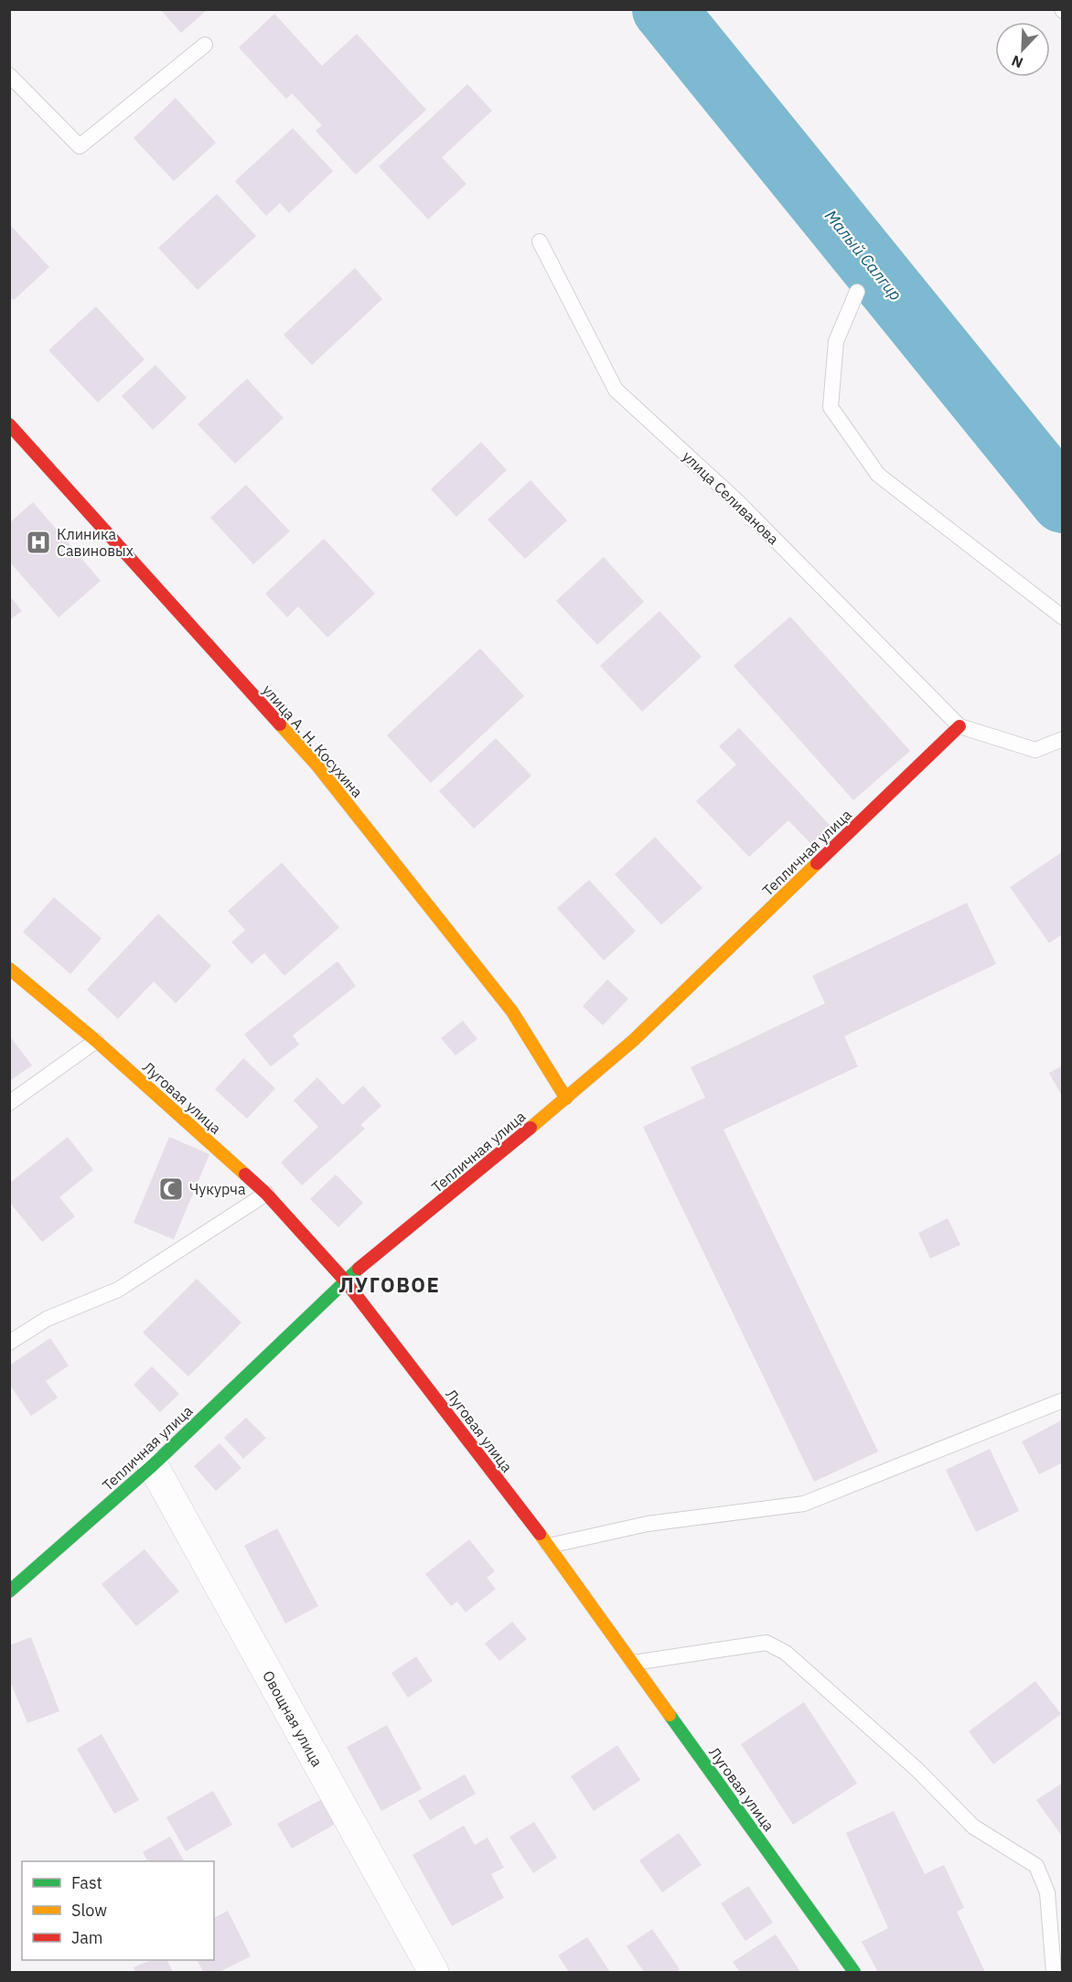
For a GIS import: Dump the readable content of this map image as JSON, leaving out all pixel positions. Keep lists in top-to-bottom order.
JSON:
{
  "streets": {
    "street": [
      "улица А. Н. Косухина",
      "Тепличная улица",
      "Луговая улица",
      "Овощная улица"
    ],
    "lane": ["улица Селиванова"]
  },
  "crossings": [
    ["улица Селиванова", "Тепличная улица"],
    ["улица А. Н. Косухина", "Тепличная улица"],
    ["Тепличная улица", "Луговая улица"],
    ["Тепличная улица", "Овощная улица"]
  ],
  "districts": ["ЛУГОВОЕ"],
  "water": ["Малый Салгир"],
  "places": {
    "hospital": ["Клиника Савиновых"],
    "mosque": ["Чукурча"]
  },
  "legend": ["Fast", "Slow", "Jam"],
  "north": "bottom left"
}
